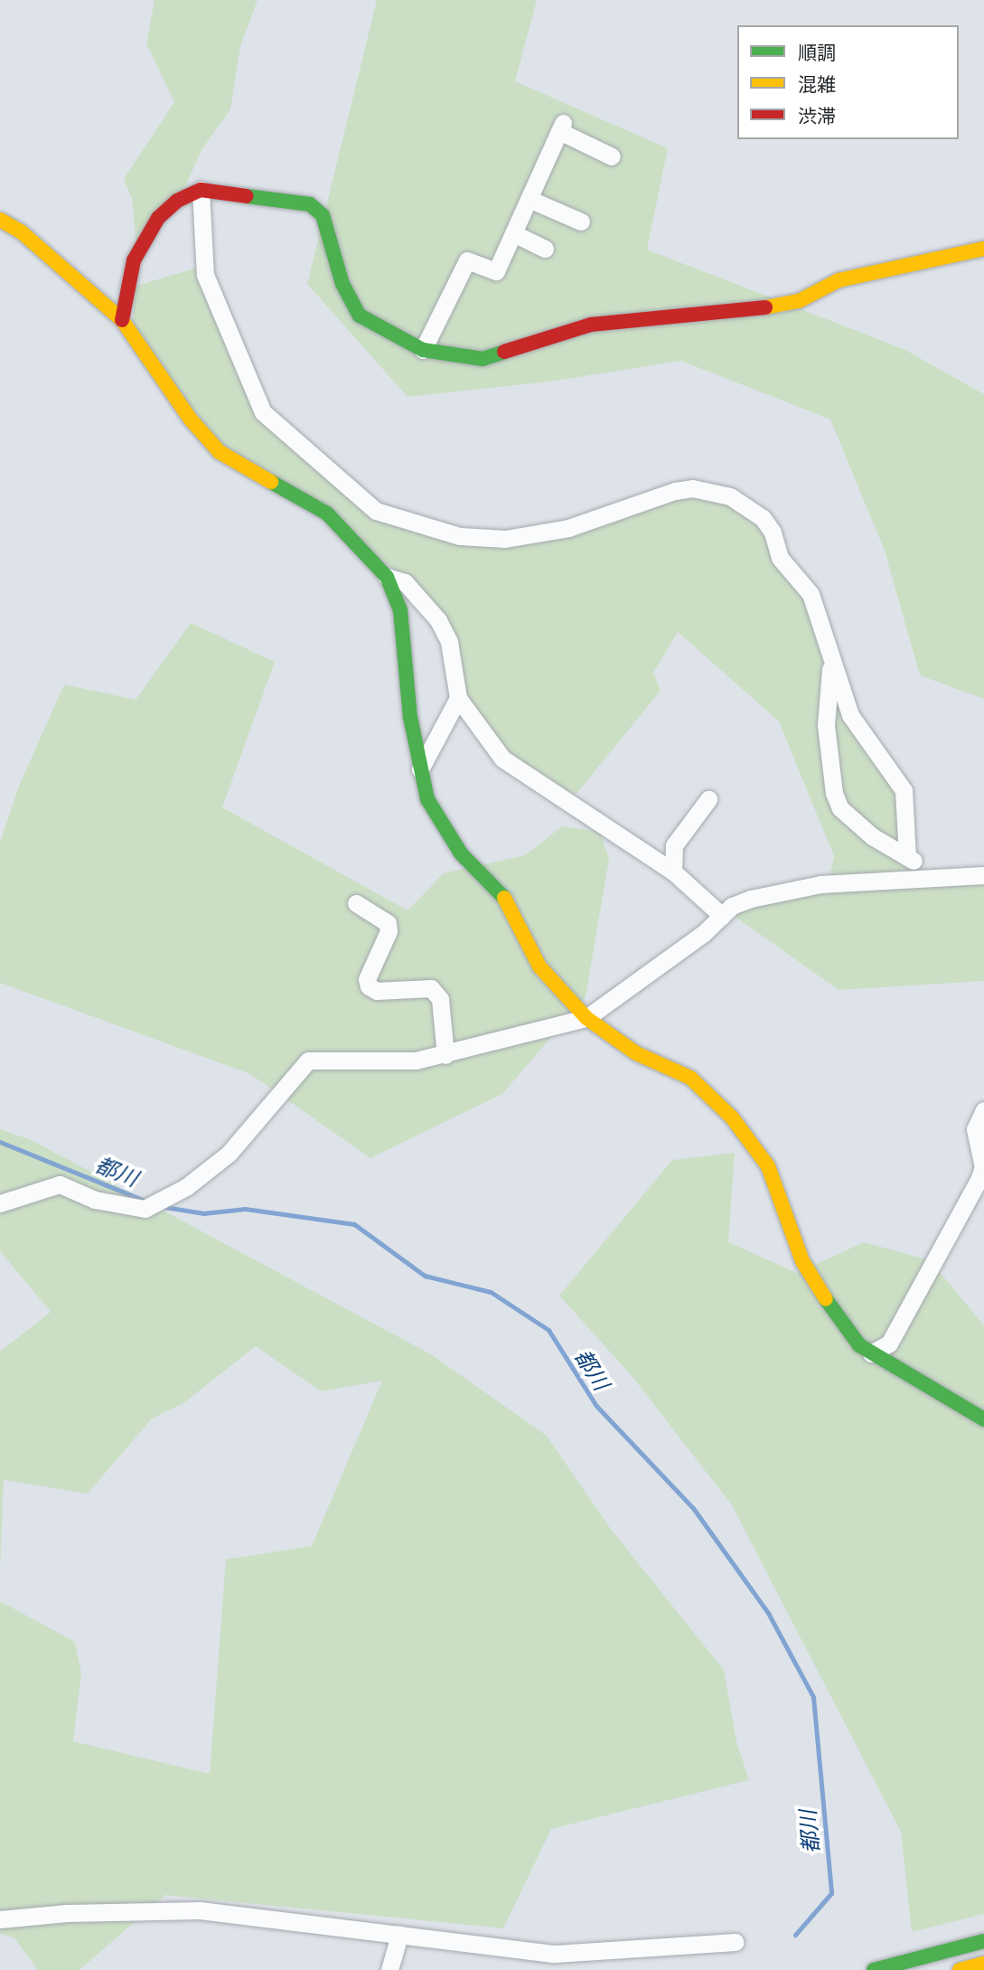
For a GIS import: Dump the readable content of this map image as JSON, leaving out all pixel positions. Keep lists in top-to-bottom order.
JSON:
{
  "water": ["都川"],
  "legend": ["順調", "混雑", "渋滞"]
}
